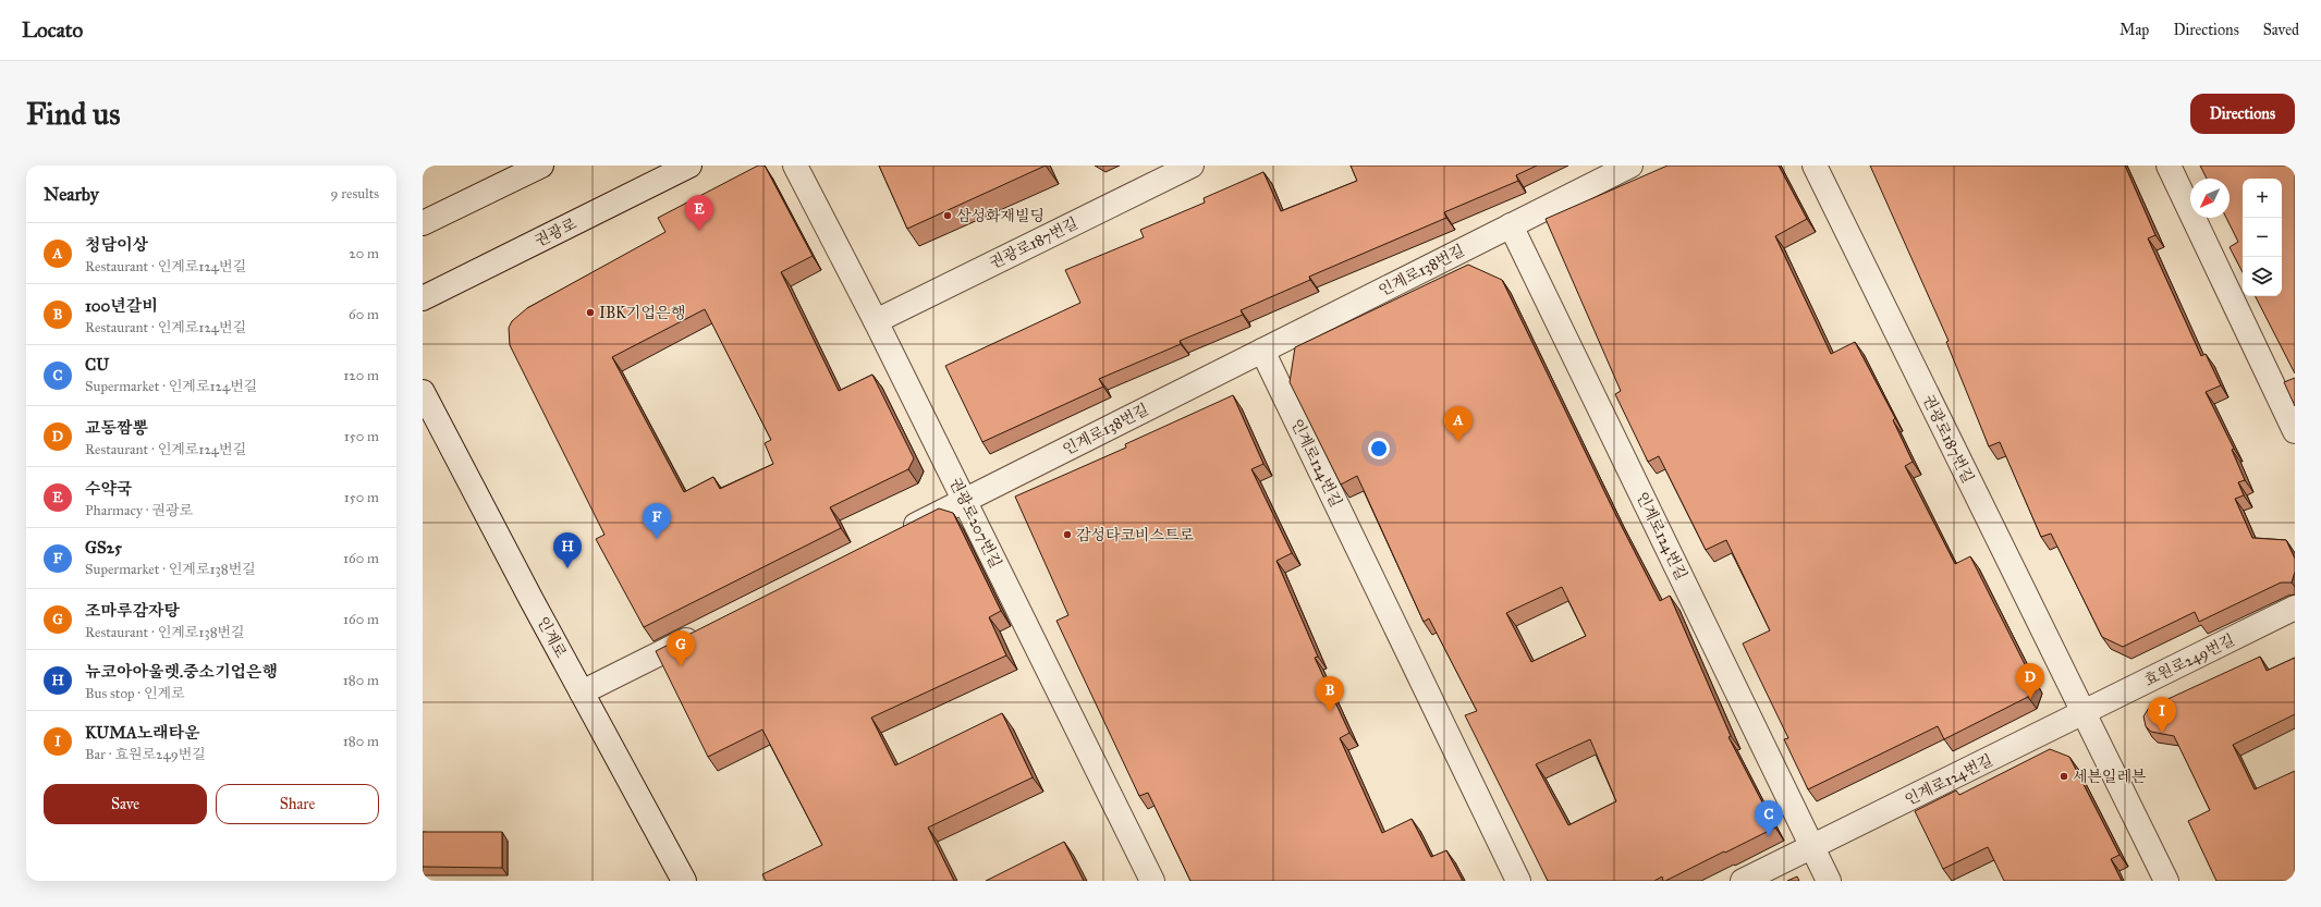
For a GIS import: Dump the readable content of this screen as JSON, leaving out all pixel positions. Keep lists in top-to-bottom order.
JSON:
{
  "streets": {
    "street": [
      "권광로",
      "권광로187번길",
      "인계로138번길",
      "인계로124번길",
      "권광로207번길",
      "인계로",
      "효원로249번길"
    ]
  },
  "crossings": [
    ["권광로187번길", "인계로124번길"],
    ["권광로187번길", "권광로207번길"],
    ["권광로187번길", "효원로249번길"],
    ["인계로138번길", "인계로124번길"],
    ["인계로138번길", "권광로207번길"],
    ["인계로124번길", "효원로249번길"]
  ],
  "places": [
    "삼성화재빌딩",
    "IBK기업은행",
    "감성타코비스트로",
    "세븐일레븐"
  ],
  "north": "bottom left",
  "page": {
    "header": "Locato",
    "nav": ["Map", "Directions", "Saved"],
    "buttons": [
      "Directions",
      ["Save", "Share"]
    ],
    "title": "Find us",
    "heading": ["Nearby", "9 results"],
    "map_buttons": ["+", "−"],
    "pins": [
      "E",
      "A",
      "F",
      "H",
      "G",
      "D",
      "B",
      "I",
      "C"
    ],
    "list": [
      {
        "mark": "A",
        "name": "청담이상",
        "note": "Restaurant · 인계로124번길",
        "value": "20 m"
      },
      {
        "mark": "B",
        "name": "100년갈비",
        "note": "Restaurant · 인계로124번길",
        "value": "60 m"
      },
      {
        "mark": "C",
        "name": "CU",
        "note": "Supermarket · 인계로124번길",
        "value": "120 m"
      },
      {
        "mark": "D",
        "name": "교동짬뽕",
        "note": "Restaurant · 인계로124번길",
        "value": "150 m"
      },
      {
        "mark": "E",
        "name": "수약국",
        "note": "Pharmacy · 권광로",
        "value": "150 m"
      },
      {
        "mark": "F",
        "name": "GS25",
        "note": "Supermarket · 인계로138번길",
        "value": "160 m"
      },
      {
        "mark": "G",
        "name": "조마루감자탕",
        "note": "Restaurant · 인계로138번길",
        "value": "160 m"
      },
      {
        "mark": "H",
        "name": "뉴코아아울렛.중소기업은행",
        "note": "Bus stop · 인계로",
        "value": "180 m"
      },
      {
        "mark": "I",
        "name": "KUMA노래타운",
        "note": "Bar · 효원로249번길",
        "value": "180 m"
      }
    ]
  }
}
